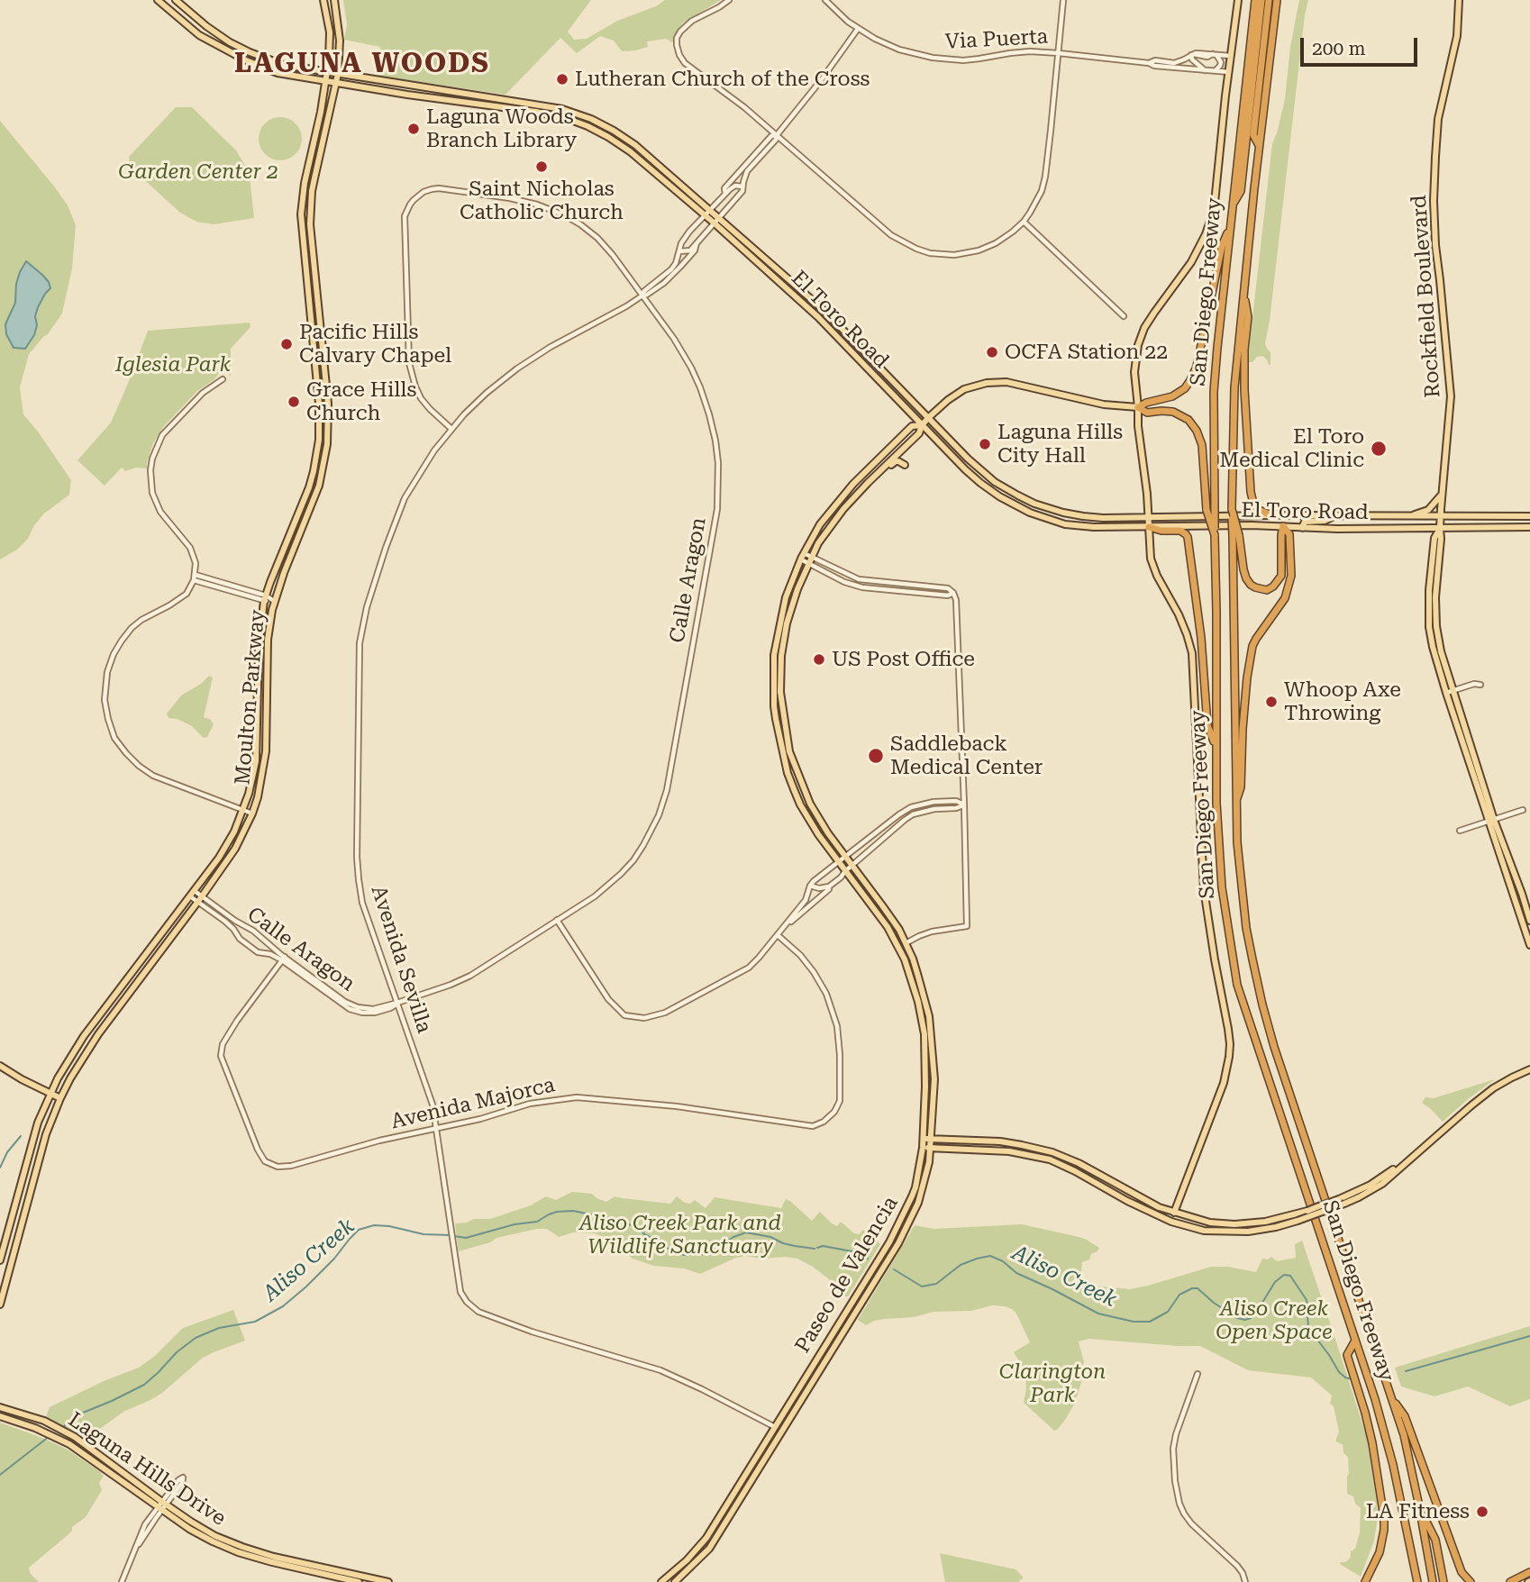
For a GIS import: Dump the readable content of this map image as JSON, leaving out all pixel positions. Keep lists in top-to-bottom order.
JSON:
{
  "streets": {
    "highway": ["San Diego Freeway"],
    "main road": [
      "Rockfield Boulevard",
      "El Toro Road",
      "Moulton Parkway",
      "Paseo de Valencia",
      "Laguna Hills Drive"
    ],
    "street": [
      "Via Puerta",
      "Calle Aragon",
      "Avenida Sevilla",
      "Avenida Majorca"
    ]
  },
  "crossings": [
    ["Via Puerta", "Avenida Sevilla"],
    ["Rockfield Boulevard", "El Toro Road"],
    ["El Toro Road", "Moulton Parkway"],
    ["El Toro Road", "Avenida Sevilla"],
    ["El Toro Road", "Paseo de Valencia"],
    ["Calle Aragon", "Moulton Parkway"],
    ["Calle Aragon", "Avenida Sevilla"],
    ["Calle Aragon", "Avenida Majorca"],
    ["Avenida Sevilla", "Avenida Majorca"],
    ["Avenida Sevilla", "Paseo de Valencia"]
  ],
  "districts": ["LAGUNA WOODS"],
  "water": ["Aliso Creek"],
  "parks": [
    "Garden Center 2",
    "Iglesia Park",
    "Aliso Creek Park and Wildlife Sanctuary",
    "Aliso Creek Open Space",
    "Clarington Park"
  ],
  "places": [
    "Lutheran Church of the Cross",
    "Laguna Woods Branch Library",
    "Saint Nicholas Catholic Church",
    "Pacific Hills Calvary Chapel",
    "OCFA Station 22",
    "Grace Hills Church",
    "Laguna Hills City Hall",
    "El Toro Medical Clinic",
    "US Post Office",
    "Whoop Axe Throwing",
    "Saddleback Medical Center",
    "LA Fitness"
  ],
  "scale_bar": "200 m"
}
